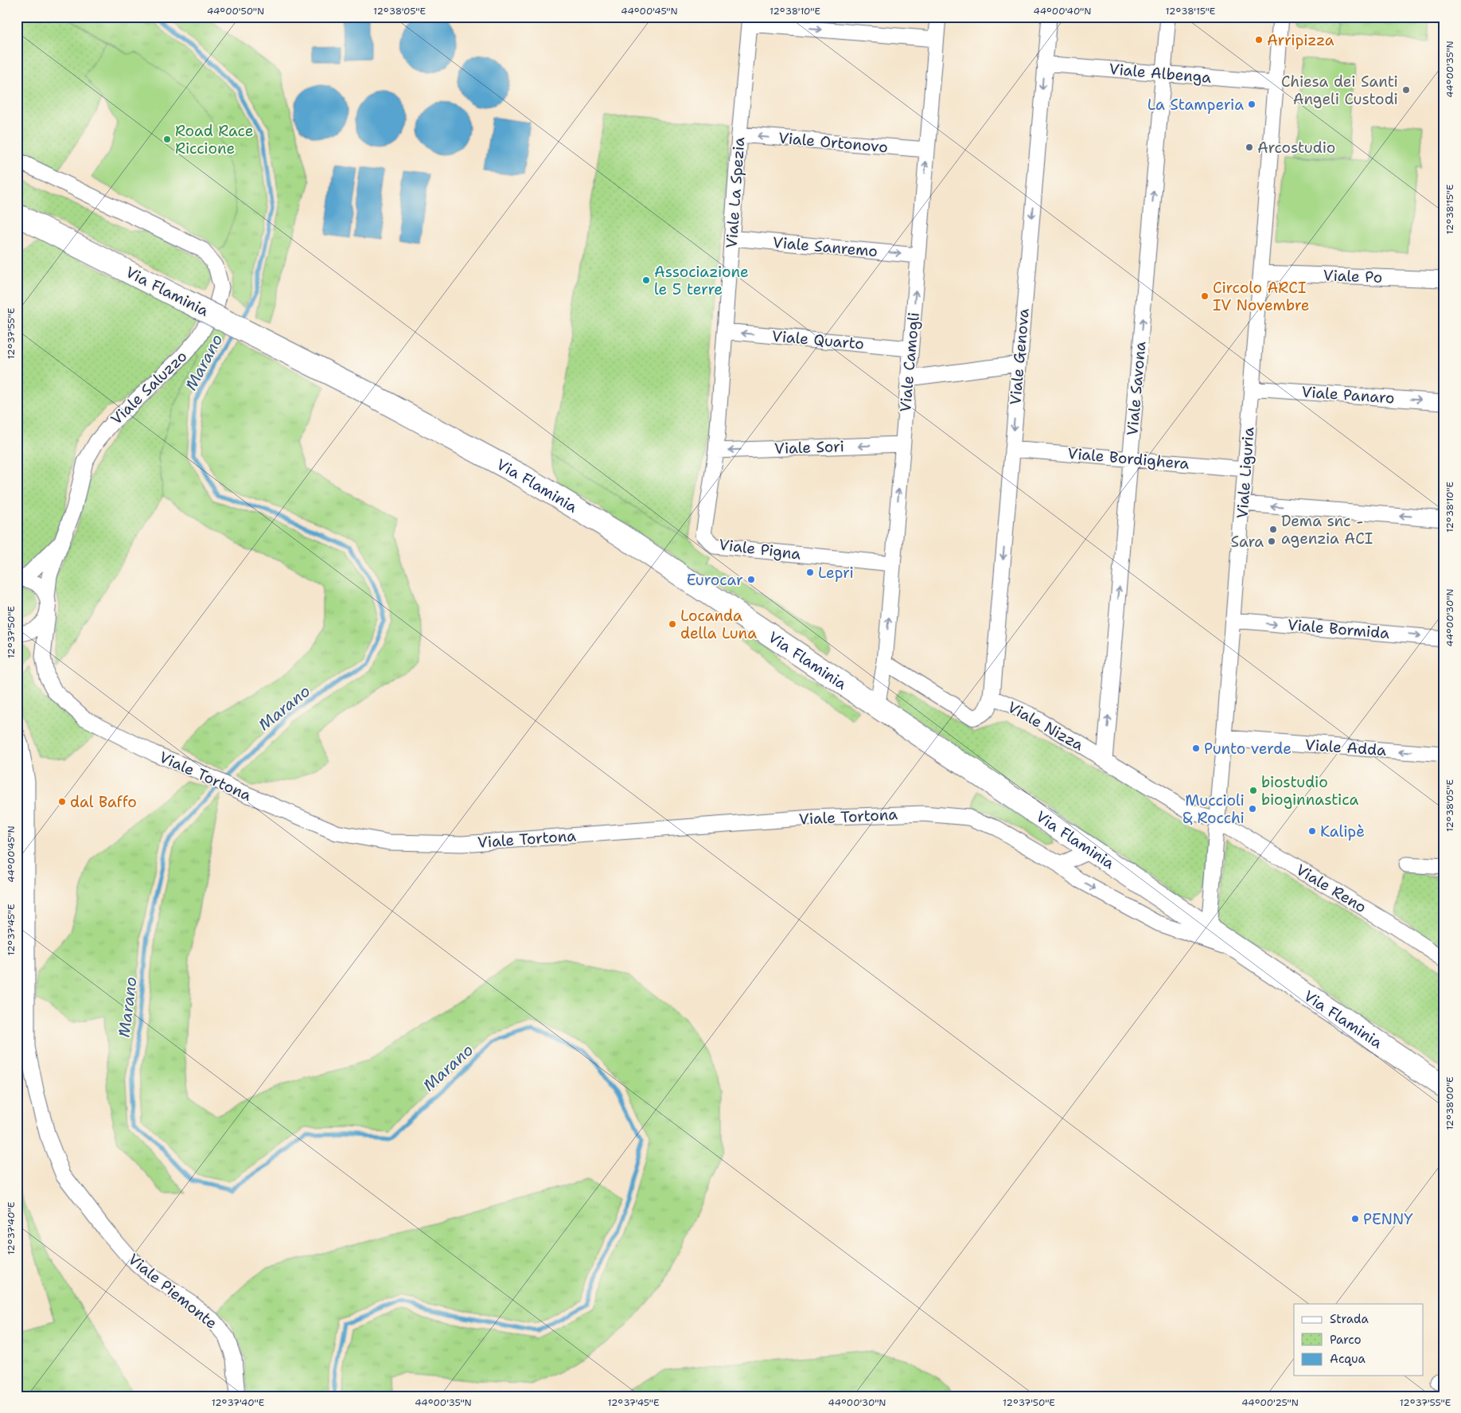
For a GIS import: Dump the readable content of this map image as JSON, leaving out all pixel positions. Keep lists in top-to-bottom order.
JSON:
{
  "streets": {
    "main road": ["Via Flaminia"],
    "street": [
      "Viale Albenga",
      "Viale Ortonovo",
      "Viale La Spezia",
      "Viale Sanremo",
      "Viale Po",
      "Viale Quarto",
      "Viale Genova",
      "Viale Camogli",
      "Viale Saluzzo",
      "Viale Savona",
      "Viale Panaro",
      "Viale Sori",
      "Viale Bordighera",
      "Viale Liguria",
      "Viale Pigna",
      "Viale Bormida",
      "Viale Nizza",
      "Viale Adda",
      "Viale Tortona",
      "Viale Reno",
      "Viale Piemonte"
    ]
  },
  "crossings": [
    ["Viale Albenga", "Viale Genova"],
    ["Viale Albenga", "Viale Savona"],
    ["Viale Albenga", "Viale Liguria"],
    ["Viale Ortonovo", "Viale La Spezia"],
    ["Viale Ortonovo", "Viale Camogli"],
    ["Viale La Spezia", "Viale Sanremo"],
    ["Viale La Spezia", "Viale Quarto"],
    ["Viale La Spezia", "Viale Sori"],
    ["Viale La Spezia", "Viale Pigna"],
    ["Viale Sanremo", "Viale Camogli"],
    ["Viale Po", "Viale Liguria"],
    ["Via Flaminia", "Viale Camogli"],
    ["Via Flaminia", "Viale Liguria"],
    ["Via Flaminia", "Viale Tortona"],
    ["Viale Quarto", "Viale Camogli"],
    ["Viale Genova", "Viale Bordighera"],
    ["Viale Genova", "Viale Nizza"],
    ["Viale Camogli", "Viale Sori"],
    ["Viale Camogli", "Viale Pigna"],
    ["Viale Camogli", "Viale Nizza"],
    ["Viale Saluzzo", "Viale Tortona"],
    ["Viale Savona", "Viale Bordighera"],
    ["Viale Savona", "Viale Nizza"],
    ["Viale Panaro", "Viale Liguria"],
    ["Viale Bordighera", "Viale Liguria"],
    ["Viale Liguria", "Viale Bormida"],
    ["Viale Liguria", "Viale Nizza"],
    ["Viale Liguria", "Viale Adda"],
    ["Viale Liguria", "Viale Reno"],
    ["Viale Nizza", "Viale Reno"]
  ],
  "one_way": [
    "Viale Sanremo",
    "Viale Quarto",
    "Viale Genova",
    "Viale Camogli",
    "Viale Savona",
    "Viale Sori",
    "Viale Adda"
  ],
  "water": ["Marano"],
  "places": [
    "Arripizza",
    "Chiesa dei Santi Angeli Custodi",
    "La Stamperia",
    "Road Race Riccione",
    "Arcostudio",
    "Associazione le 5 terre",
    "Circolo ARCI IV Novembre",
    "Dema snc - agenzia ACI",
    "Sara",
    "Lepri",
    "Eurocar",
    "Locanda della Luna",
    "Punto verde",
    "biostudio bioginnastica",
    "dal Baffo",
    "Muccioli & Rocchi",
    "Kalipè",
    "PENNY"
  ],
  "legend": ["Strada", "Parco", "Acqua"],
  "coordinates": [
    "44°00'50\"N",
    "12°38'05\"E",
    "44°00'45\"N",
    "12°38'10\"E",
    "44°00'40\"N",
    "12°38'15\"E",
    "44°00'35\"N",
    "12°37'55\"E",
    "44°00'30\"N",
    "12°37'50\"E",
    "12°37'45\"E",
    "12°38'00\"E",
    "12°37'40\"E",
    "44°00'25\"N"
  ]
}
